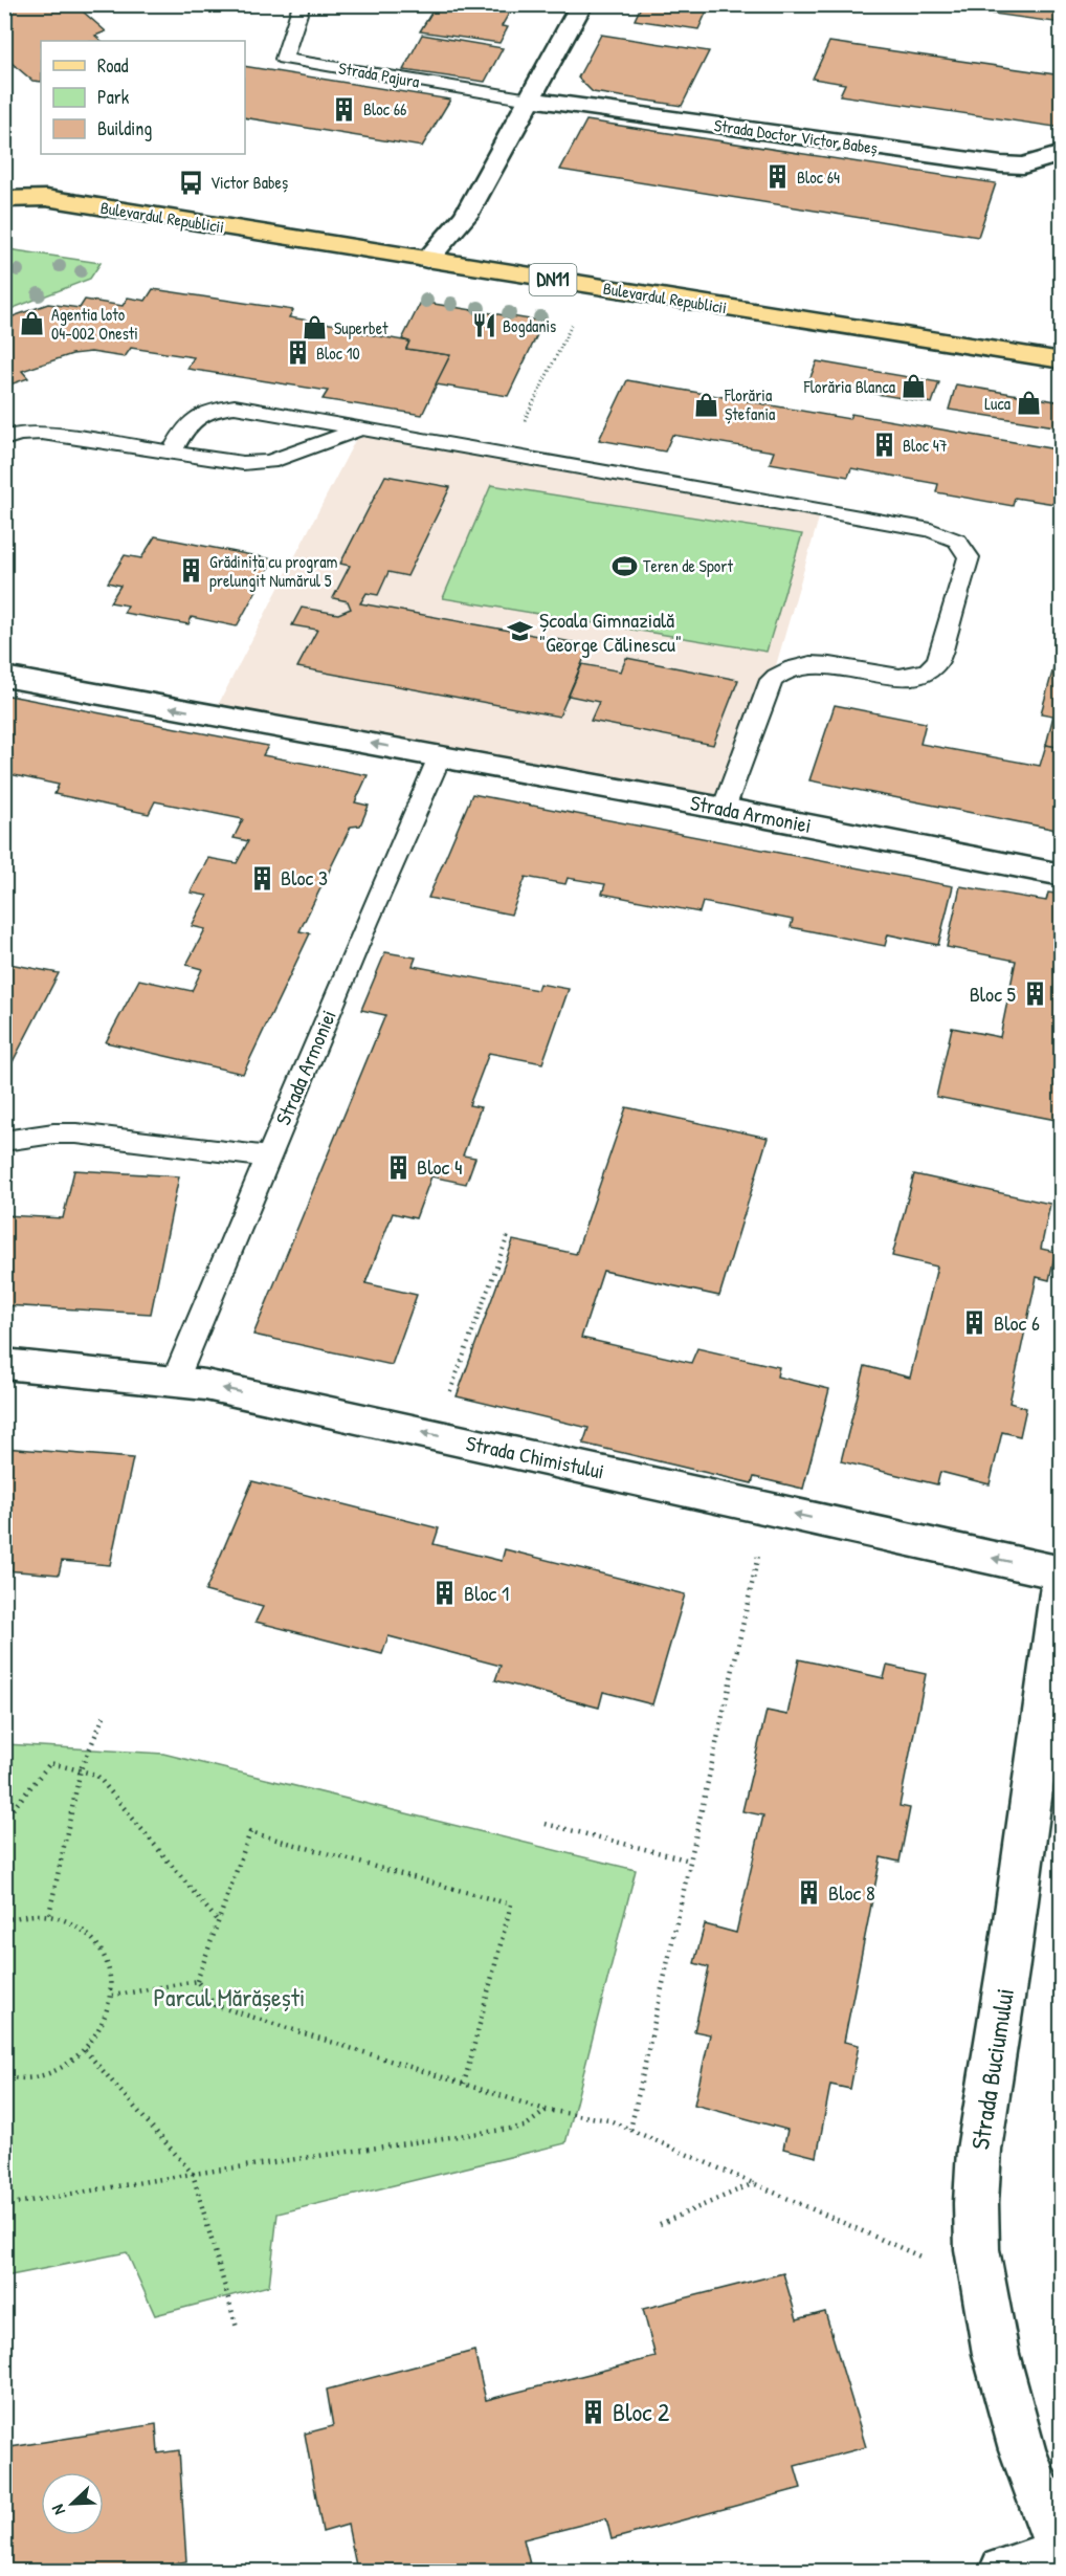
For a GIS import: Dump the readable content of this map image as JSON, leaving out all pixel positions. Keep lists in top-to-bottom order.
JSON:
{
  "streets": {
    "main road": ["Bulevardul Republicii", "DN11"],
    "street": [
      "Strada Doctor Victor Babeș",
      "Strada Armoniei",
      "Strada Chimistului",
      "Strada Buciumului"
    ],
    "lane": ["Strada Pajura"]
  },
  "crossings": [
    ["Strada Pajura", "Strada Doctor Victor Babeș"],
    ["Bulevardul Republicii", "DN11"],
    ["Strada Armoniei", "Strada Chimistului"],
    ["Strada Chimistului", "Strada Buciumului"]
  ],
  "one_way": ["Strada Chimistului"],
  "parks": ["Parcul Mărășești"],
  "places": {
    "building": [
      "Bloc 66",
      "Bloc 64",
      "Bloc 10",
      "Bloc 47",
      "Grădinița cu program prelungit Numărul 5",
      "Bloc 3",
      "Bloc 5",
      "Bloc 4",
      "Bloc 6",
      "Bloc 1",
      "Bloc 8",
      "Bloc 2"
    ],
    "bus stop": ["Victor Babeș"],
    "shop": [
      "Agentia loto 04-002 Onesti",
      "Superbet",
      "Florăria Blanca",
      "Luca",
      "Florăria Ștefania"
    ],
    "restaurant": ["Bogdanis"],
    "sports": ["Teren de Sport"],
    "school or university": ["Școala Gimnazială \"George Călinescu\""]
  },
  "legend": ["Road", "Park", "Building"],
  "north": "bottom left"
}
